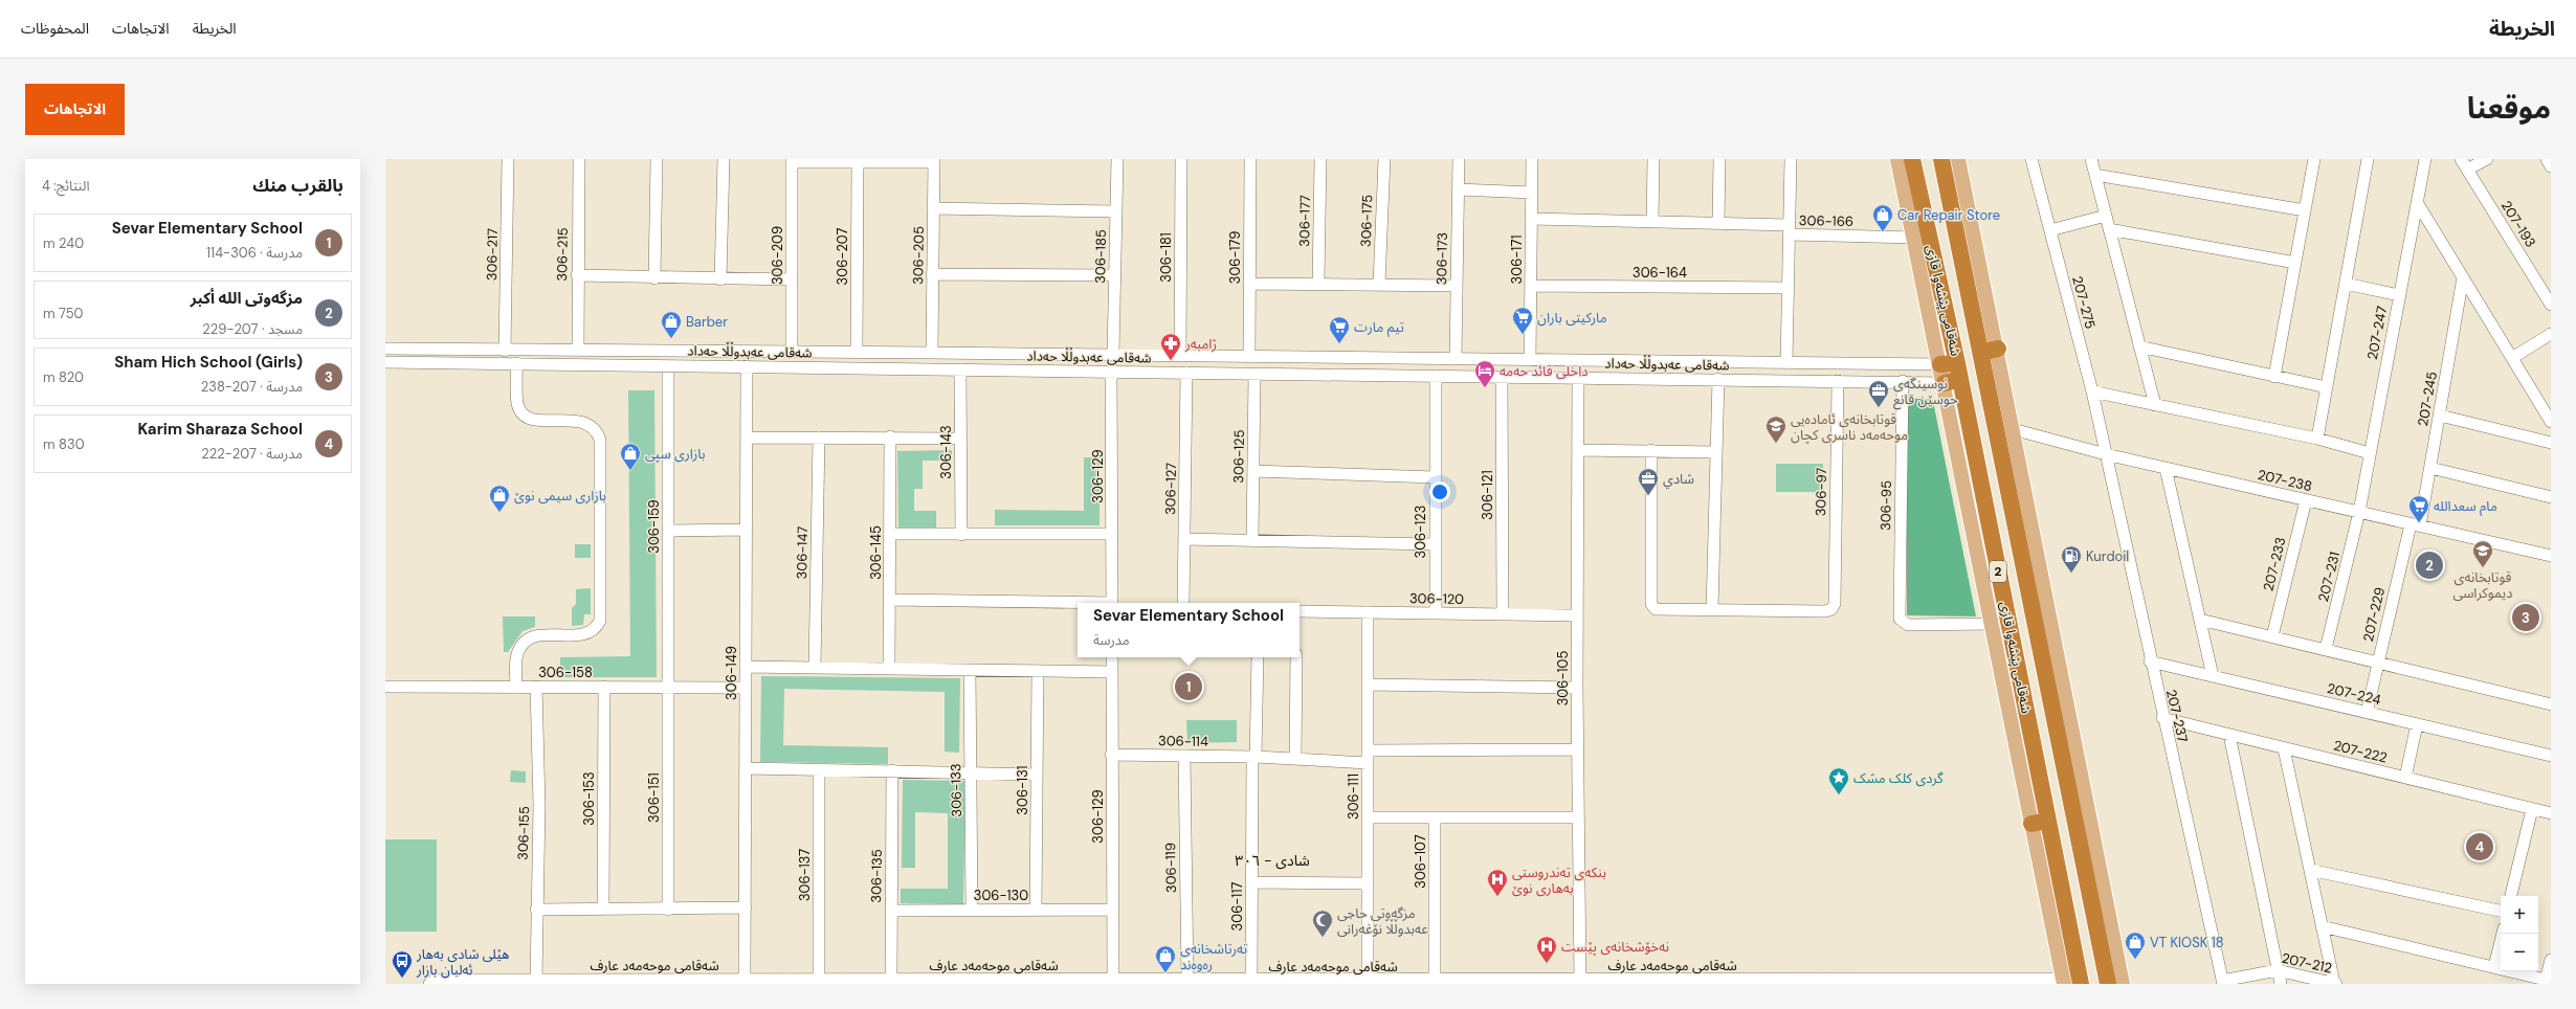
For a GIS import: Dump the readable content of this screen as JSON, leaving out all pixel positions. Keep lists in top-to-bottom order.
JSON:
{
  "streets": {
    "highway": ["شەقامی پێشەوا قازی", "2"],
    "street": [
      "306-177",
      "306-175",
      "306-166",
      "207-193",
      "306-217",
      "306-215",
      "306-209",
      "306-205",
      "306-207",
      "306-185",
      "306-181",
      "306-179",
      "306-173",
      "306-171",
      "306-164",
      "207-275",
      "207-247",
      "شەقامی عەبدوڵڵا حەداد",
      "207-245",
      "306-143",
      "306-125",
      "306-129",
      "207-238",
      "306-127",
      "306-97",
      "306-121",
      "306-95",
      "306-159",
      "306-123",
      "306-147",
      "306-145",
      "207-233",
      "207-231",
      "306-120",
      "207-229",
      "306-158",
      "306-149",
      "306-105",
      "207-224",
      "207-237",
      "306-114",
      "207-222",
      "306-133",
      "306-131",
      "306-111",
      "306-151",
      "306-153",
      "306-155",
      "306-107",
      "306-119",
      "306-137",
      "306-135",
      "306-130",
      "306-117",
      "207-212",
      "شەقامی موحەمەد عارف"
    ]
  },
  "crossings": [
    ["306-166", "306-171"],
    ["306-217", "شەقامی عەبدوڵڵا حەداد"],
    ["306-215", "شەقامی عەبدوڵڵا حەداد"],
    ["306-209", "شەقامی عەبدوڵڵا حەداد"],
    ["306-205", "شەقامی عەبدوڵڵا حەداد"],
    ["306-207", "شەقامی عەبدوڵڵا حەداد"],
    ["306-185", "شەقامی عەبدوڵڵا حەداد"],
    ["306-181", "شەقامی عەبدوڵڵا حەداد"],
    ["306-179", "شەقامی عەبدوڵڵا حەداد"],
    ["306-173", "شەقامی عەبدوڵڵا حەداد"],
    ["306-171", "306-164"],
    ["306-171", "شەقامی عەبدوڵڵا حەداد"],
    ["شەقامی پێشەوا قازی", "شەقامی عەبدوڵڵا حەداد"],
    ["207-275", "207-238"],
    ["207-275", "207-237"],
    ["207-247", "207-238"],
    ["207-247", "207-231"],
    ["شەقامی عەبدوڵڵا حەداد", "306-143"],
    ["شەقامی عەبدوڵڵا حەداد", "306-125"],
    ["شەقامی عەبدوڵڵا حەداد", "306-129"],
    ["شەقامی عەبدوڵڵا حەداد", "306-127"],
    ["شەقامی عەبدوڵڵا حەداد", "306-97"],
    ["شەقامی عەبدوڵڵا حەداد", "306-121"],
    ["شەقامی عەبدوڵڵا حەداد", "306-95"],
    ["شەقامی عەبدوڵڵا حەداد", "306-159"],
    ["شەقامی عەبدوڵڵا حەداد", "306-123"],
    ["شەقامی عەبدوڵڵا حەداد", "306-149"],
    ["شەقامی عەبدوڵڵا حەداد", "306-105"],
    ["207-245", "207-238"],
    ["207-245", "207-229"],
    ["306-129", "306-114"],
    ["306-129", "306-130"],
    ["306-129", "شەقامی موحەمەد عارف"],
    ["207-238", "207-233"],
    ["207-238", "207-231"],
    ["207-238", "207-229"],
    ["207-238", "207-237"],
    ["306-121", "306-120"],
    ["306-159", "306-158"],
    ["306-159", "306-151"],
    ["306-123", "306-120"],
    ["306-120", "306-105"],
    ["306-120", "306-111"],
    ["207-229", "207-224"],
    ["306-158", "306-149"],
    ["306-158", "306-151"],
    ["306-158", "306-153"],
    ["306-158", "306-155"],
    ["306-149", "شەقامی موحەمەد عارف"],
    ["306-105", "شەقامی موحەمەد عارف"],
    ["207-224", "207-237"],
    ["207-237", "207-222"],
    ["207-237", "207-212"],
    ["306-114", "306-111"],
    ["306-114", "306-119"],
    ["306-114", "306-117"],
    ["306-133", "306-130"],
    ["306-131", "306-130"],
    ["306-111", "شەقامی موحەمەد عارف"],
    ["306-155", "شەقامی موحەمەد عارف"],
    ["306-107", "شەقامی موحەمەد عارف"],
    ["306-119", "شەقامی موحەمەد عارف"],
    ["306-137", "شەقامی موحەمەد عارف"],
    ["306-135", "306-130"],
    ["306-135", "شەقامی موحەمەد عارف"],
    ["306-117", "شەقامی موحەمەد عارف"]
  ],
  "districts": ["شادی - ٣٠٦"],
  "places": {
    "shop": [
      "Car Repair Store",
      "Barber",
      "بازاری سپی",
      "بازاری سیمی نوێ",
      "VT KIOSK 18",
      "ته‌رتاشخانه‌ی ره‌وه‌ند"
    ],
    "supermarket": ["ماركيتى باران", "تيم مارت", "مام سعدالله"],
    "pharmacy": ["ژامبەر"],
    "hotel": ["داخلی قائد حەمە"],
    "office": ["نوسینگەی حوسێن قانع", "شادي"],
    "school or university": ["قوتابخانەی ئامادەیی موحەمەد ناسری کچان", "قوتابخانەی دیموکراسی"],
    "fuel station": ["Kurdoil"],
    "place": ["گردی کلک مشک"],
    "hospital": ["بنکەی تەندروستی بەهاری نوێ", "نەخۆشخانەی پێست"],
    "mosque": ["مزگەوتی حاجی عەبدوڵڵا نۆغەرانی"],
    "bus stop": ["هێلی شادی به‌هار ئه‌لبان بازار"]
  },
  "page": {
    "header": "الخريطة",
    "nav": ["الخريطة", "الاتجاهات", "المحفوظات"],
    "title": "موقعنا",
    "buttons": "الاتجاهات",
    "heading": ["بالقرب منك", "النتائج: 4"],
    "list": [
      {
        "mark": "1",
        "name": "Sevar Elementary School",
        "note": "مدرسة · 306-114",
        "value": "240 m"
      },
      {
        "mark": "2",
        "name": "مزگەوتی الله أكبر",
        "note": "مسجد · 207-229",
        "value": "750 m"
      },
      {
        "mark": "3",
        "name": "Sham Hich School (Girls)",
        "note": "مدرسة · 207-238",
        "value": "820 m"
      },
      {
        "mark": "4",
        "name": "Karim Sharaza School",
        "note": "مدرسة · 207-222",
        "value": "830 m"
      }
    ],
    "pins": [
      "2",
      "3",
      "1",
      "4"
    ],
    "popup": ["Sevar Elementary School", "مدرسة"],
    "map_buttons": ["+", "−"]
  }
}
